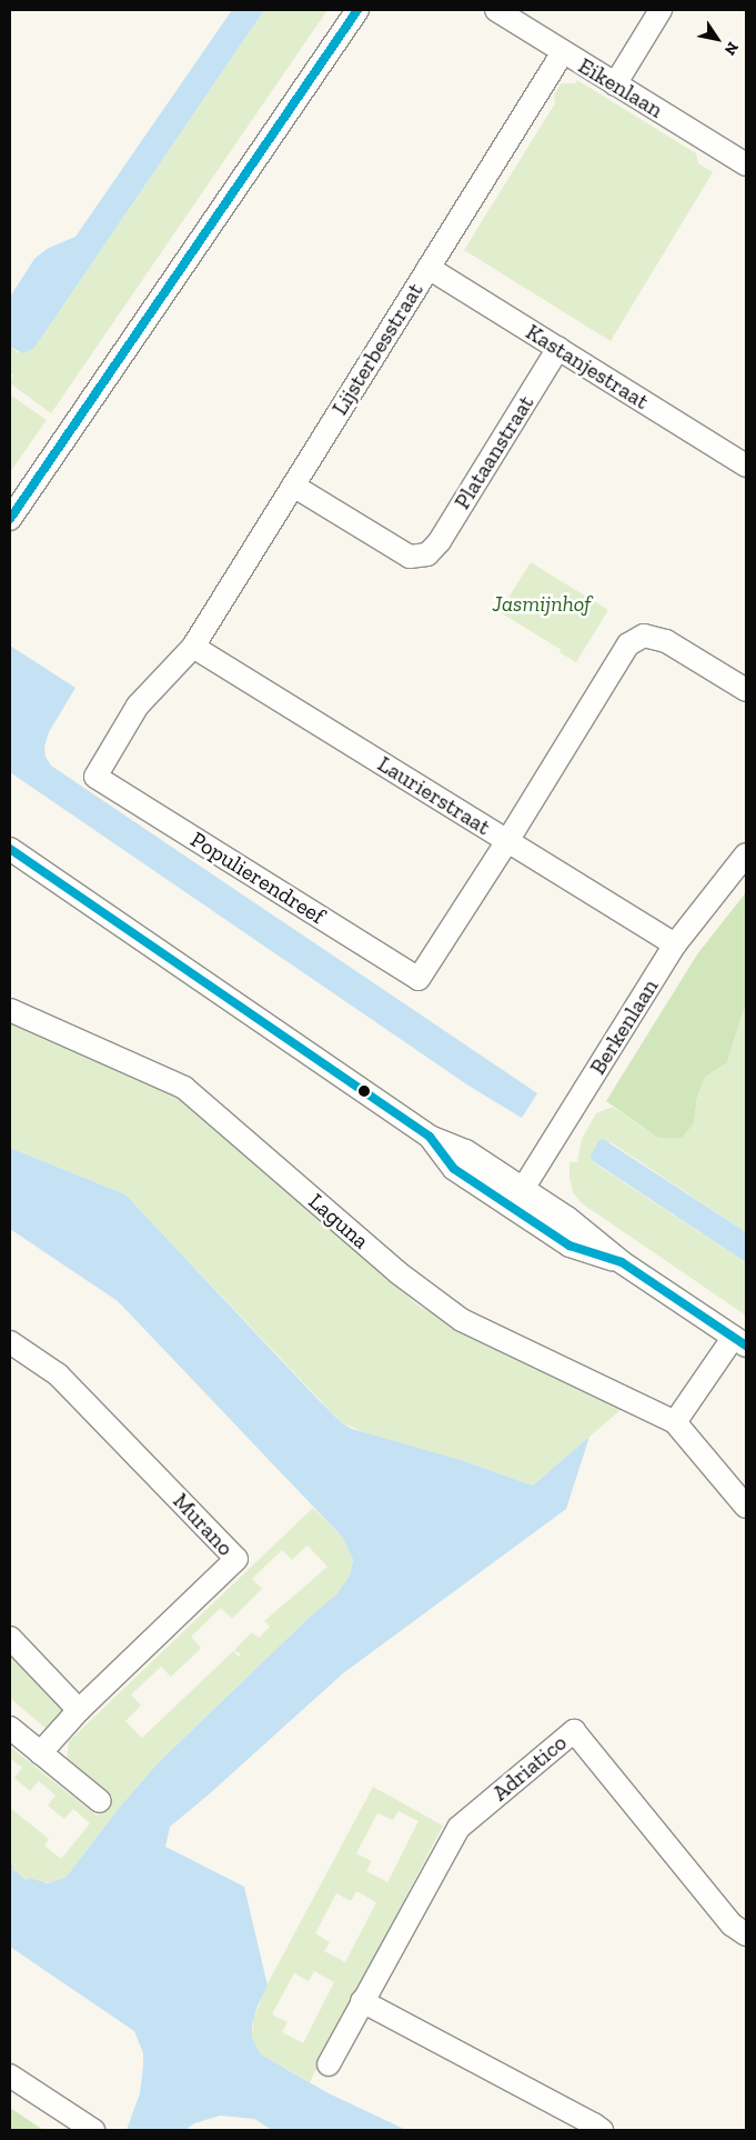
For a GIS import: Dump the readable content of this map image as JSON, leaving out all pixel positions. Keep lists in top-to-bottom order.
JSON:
{
  "streets": {
    "street": [
      "Eikenlaan",
      "Lijsterbesstraat",
      "Kastanjestraat",
      "Plataanstraat",
      "Laurierstraat",
      "Populierendreef",
      "Berkenlaan",
      "Laguna",
      "Murano",
      "Adriatico"
    ]
  },
  "crossings": [
    ["Eikenlaan", "Lijsterbesstraat"],
    ["Lijsterbesstraat", "Kastanjestraat"],
    ["Lijsterbesstraat", "Plataanstraat"],
    ["Lijsterbesstraat", "Laurierstraat"],
    ["Lijsterbesstraat", "Populierendreef"],
    ["Kastanjestraat", "Plataanstraat"],
    ["Laurierstraat", "Populierendreef"],
    ["Laurierstraat", "Berkenlaan"]
  ],
  "parks": ["Jasmijnhof"],
  "north": "bottom right"
}
